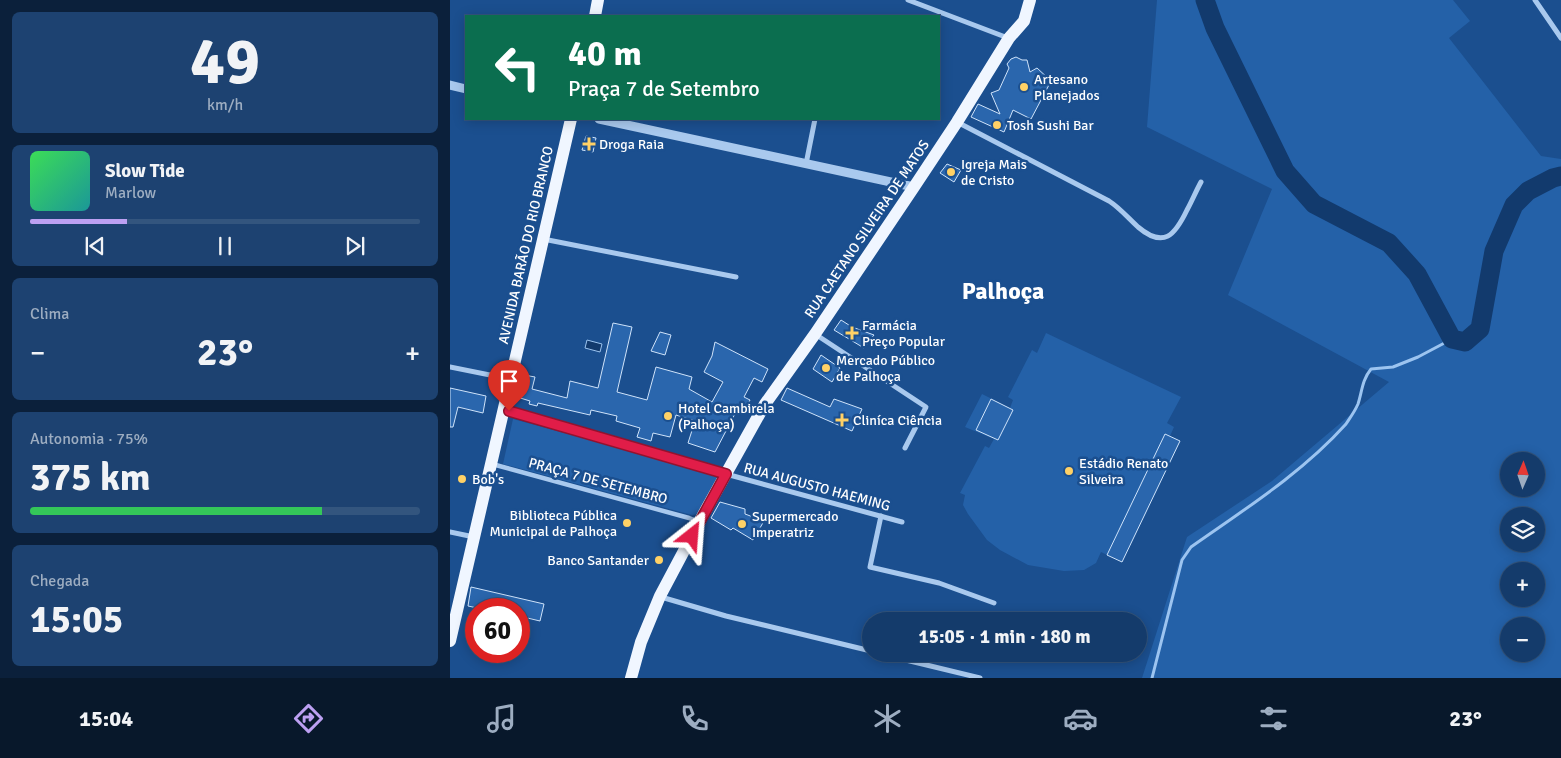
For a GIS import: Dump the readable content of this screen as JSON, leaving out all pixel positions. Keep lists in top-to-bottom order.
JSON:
{
  "streets": {
    "main road": ["RUA CAETANO SILVEIRA DE MATOS", "AVENIDA BARÃO DO RIO BRANCO"],
    "street": ["PRAÇA 7 DE SETEMBRO", "RUA AUGUSTO HAEMING"]
  },
  "crossings": [
    ["RUA CAETANO SILVEIRA DE MATOS", "PRAÇA 7 DE SETEMBRO"],
    ["RUA CAETANO SILVEIRA DE MATOS", "RUA AUGUSTO HAEMING"],
    ["AVENIDA BARÃO DO RIO BRANCO", "PRAÇA 7 DE SETEMBRO"]
  ],
  "districts": ["Palhoça"],
  "places": {
    "other": [
      "Artesano Planejados",
      "Tosh Sushi Bar",
      "Igreja Mais de Cristo",
      "Mercado Público de Palhoça",
      "Hotel Cambirela (Palhoça)",
      "Estádio Renato Silveira",
      "Bob's",
      "Biblioteca Pública Municipal de Palhoça",
      "Supermercado Imperatriz",
      "Banco Santander"
    ],
    "health": ["Droga Raia", "Farmácia Preço Popular", "Cliníca Ciência"]
  },
  "north": "top",
  "page": {
    "tile": [
      ["49", "km/h"],
      "Clima",
      ["Autonomia · 75%", "375 km"],
      ["Chegada", "15:05"]
    ],
    "turn": ["40 m", "Praça 7 de Setembro"],
    "song": ["Slow Tide", "Marlow"],
    "heat": ["−", "23°", "+"],
    "map_buttons": ["+", "−"],
    "limit": "60",
    "trip": "15:05 · 1 min · 180 m",
    "tabs": ["15:04", "23°"]
  }
}
